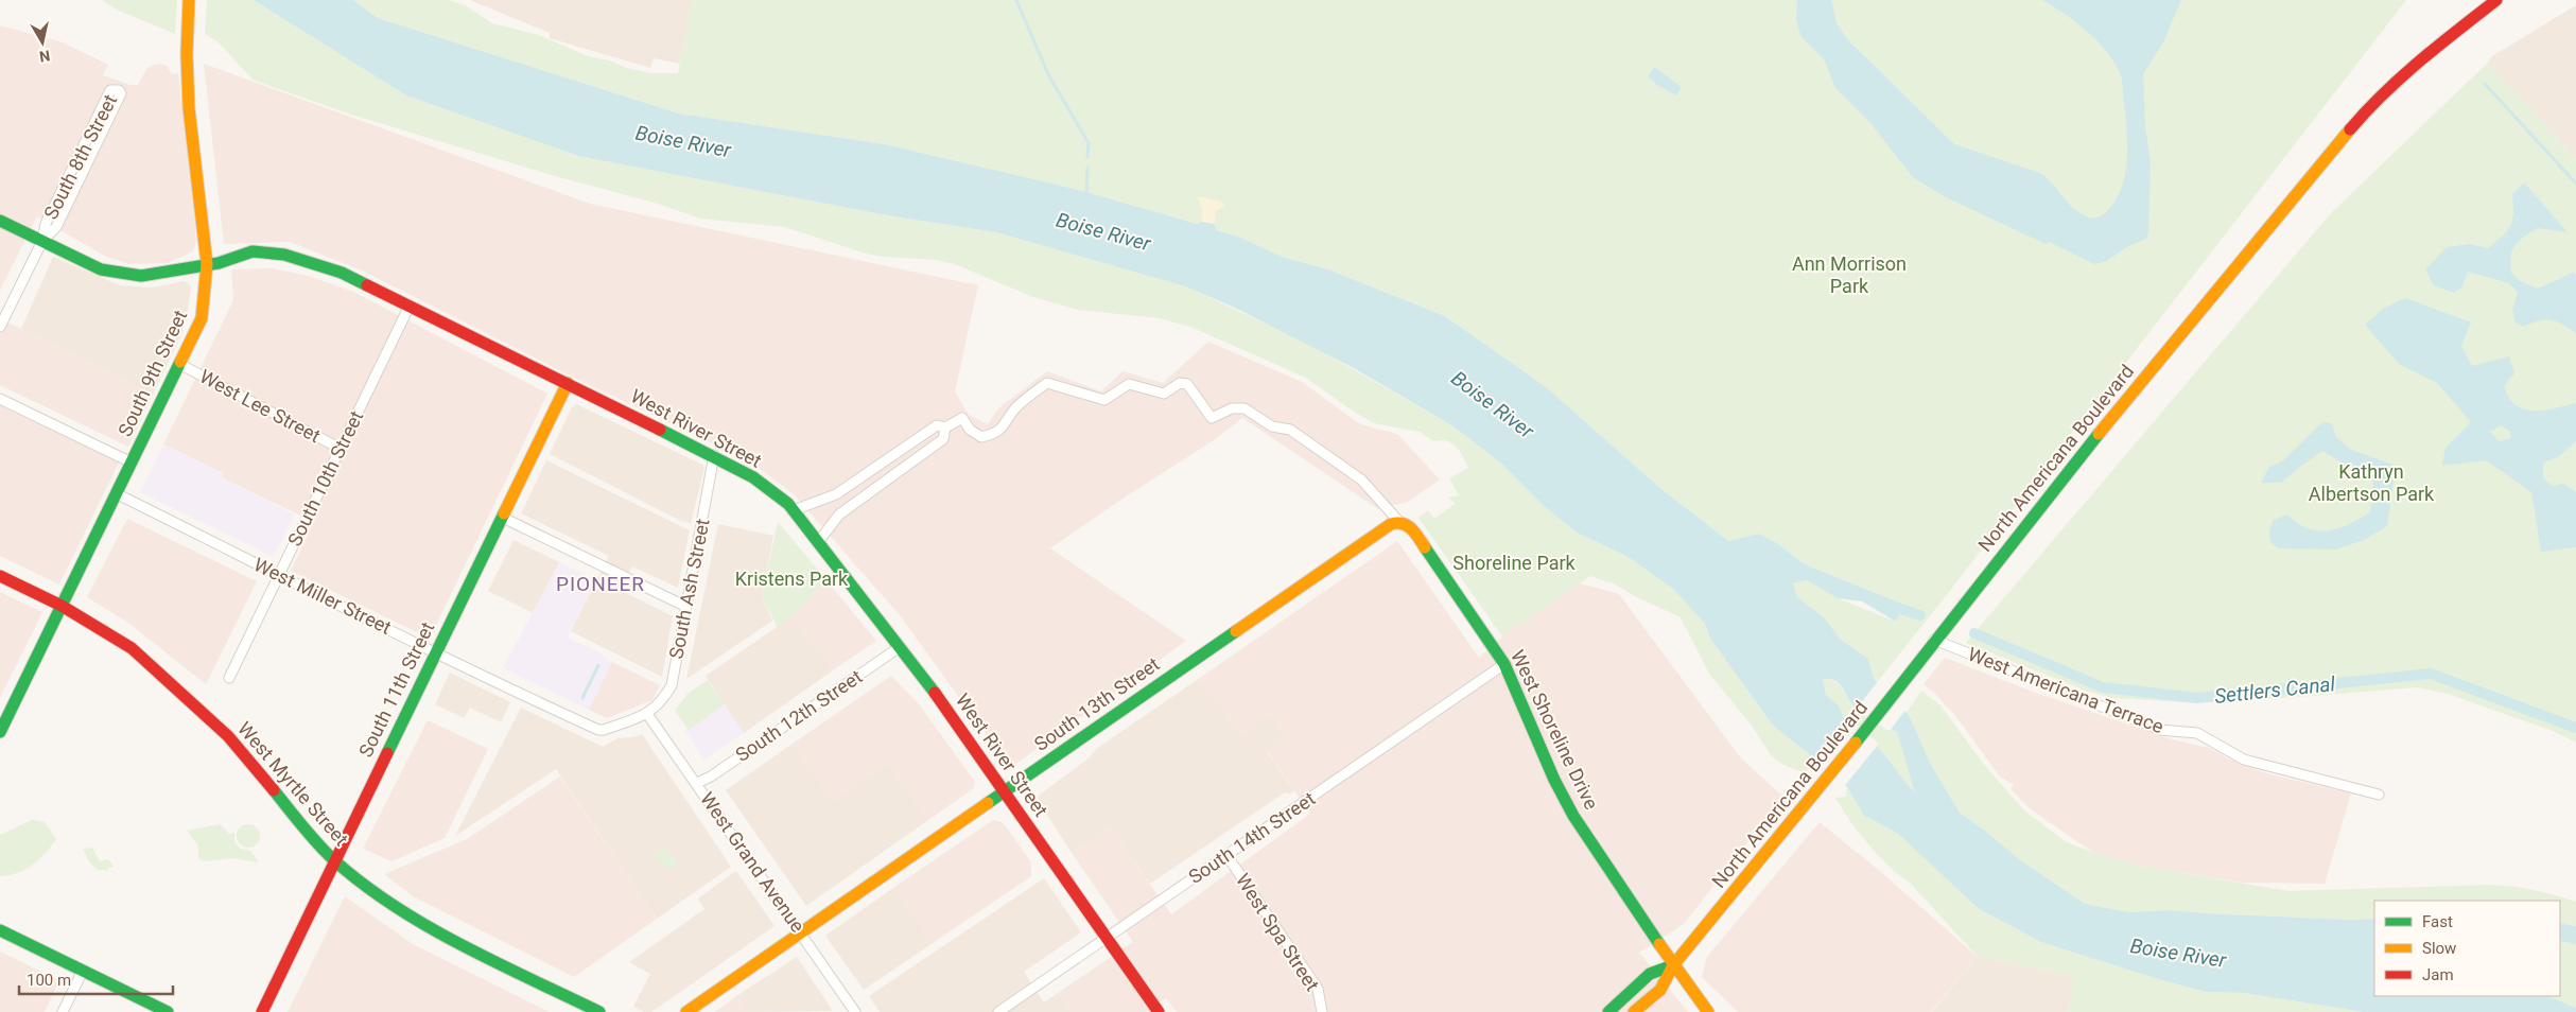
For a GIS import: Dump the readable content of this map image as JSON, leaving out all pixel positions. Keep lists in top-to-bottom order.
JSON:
{
  "streets": {
    "main road": [
      "South 9th Street",
      "West River Street",
      "North Americana Boulevard",
      "South 11th Street",
      "South 13th Street",
      "West Shoreline Drive",
      "West Myrtle Street"
    ],
    "street": [
      "South 8th Street",
      "West Lee Street",
      "South 10th Street",
      "South Ash Street",
      "West Miller Street",
      "West Americana Terrace",
      "South 12th Street",
      "South 14th Street",
      "West Grand Avenue",
      "West Spa Street"
    ]
  },
  "crossings": [
    ["South 8th Street", "West River Street"],
    ["South 9th Street", "West Lee Street"],
    ["South 9th Street", "West River Street"],
    ["South 9th Street", "West Miller Street"],
    ["South 9th Street", "West Myrtle Street"],
    ["West Lee Street", "South 10th Street"],
    ["West River Street", "South 10th Street"],
    ["West River Street", "South Ash Street"],
    ["West River Street", "South 11th Street"],
    ["West River Street", "South 13th Street"],
    ["West River Street", "South 12th Street"],
    ["West River Street", "South 14th Street"],
    ["North Americana Boulevard", "West Americana Terrace"],
    ["North Americana Boulevard", "West Shoreline Drive"],
    ["South 10th Street", "West Miller Street"],
    ["South Ash Street", "West Miller Street"],
    ["South Ash Street", "West Grand Avenue"],
    ["West Miller Street", "South 11th Street"],
    ["West Miller Street", "West Grand Avenue"],
    ["South 11th Street", "West Myrtle Street"],
    ["South 13th Street", "West Shoreline Drive"],
    ["South 13th Street", "West Grand Avenue"],
    ["South 12th Street", "West Grand Avenue"],
    ["West Shoreline Drive", "South 14th Street"],
    ["South 14th Street", "West Spa Street"]
  ],
  "districts": ["PIONEER"],
  "water": ["Boise River", "Settlers Canal"],
  "parks": [
    "Ann Morrison Park",
    "Kathryn Albertson Park",
    "Shoreline Park",
    "Kristens Park"
  ],
  "legend": ["Fast", "Slow", "Jam"],
  "scale_bar": "100 m",
  "north": "bottom"
}
